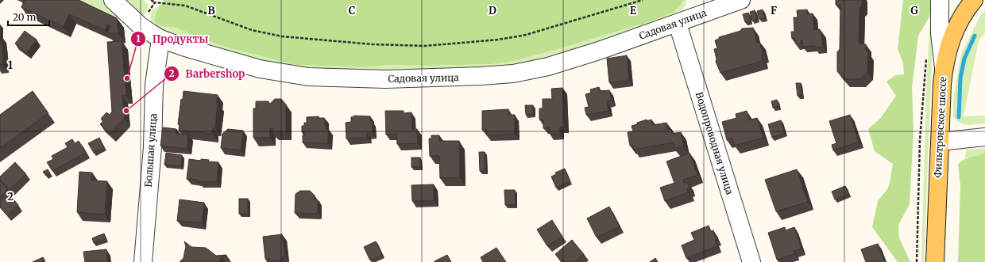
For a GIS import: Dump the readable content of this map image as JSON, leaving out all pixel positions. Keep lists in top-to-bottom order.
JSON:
{
  "streets": {
    "main road": ["Фильтровское шоссе"],
    "street": ["Садовая улица", "Водопроводная улица", "Большая улица"]
  },
  "crossings": [
    ["Садовая улица", "Водопроводная улица"],
    ["Садовая улица", "Большая улица"]
  ],
  "places": ["Продукты", "Barbershop"],
  "scale_bar": "20 m",
  "grid": {
    "columns": [
      "B",
      "C",
      "D",
      "E",
      "F",
      "G"
    ],
    "rows": ["1", "2"]
  }
}
